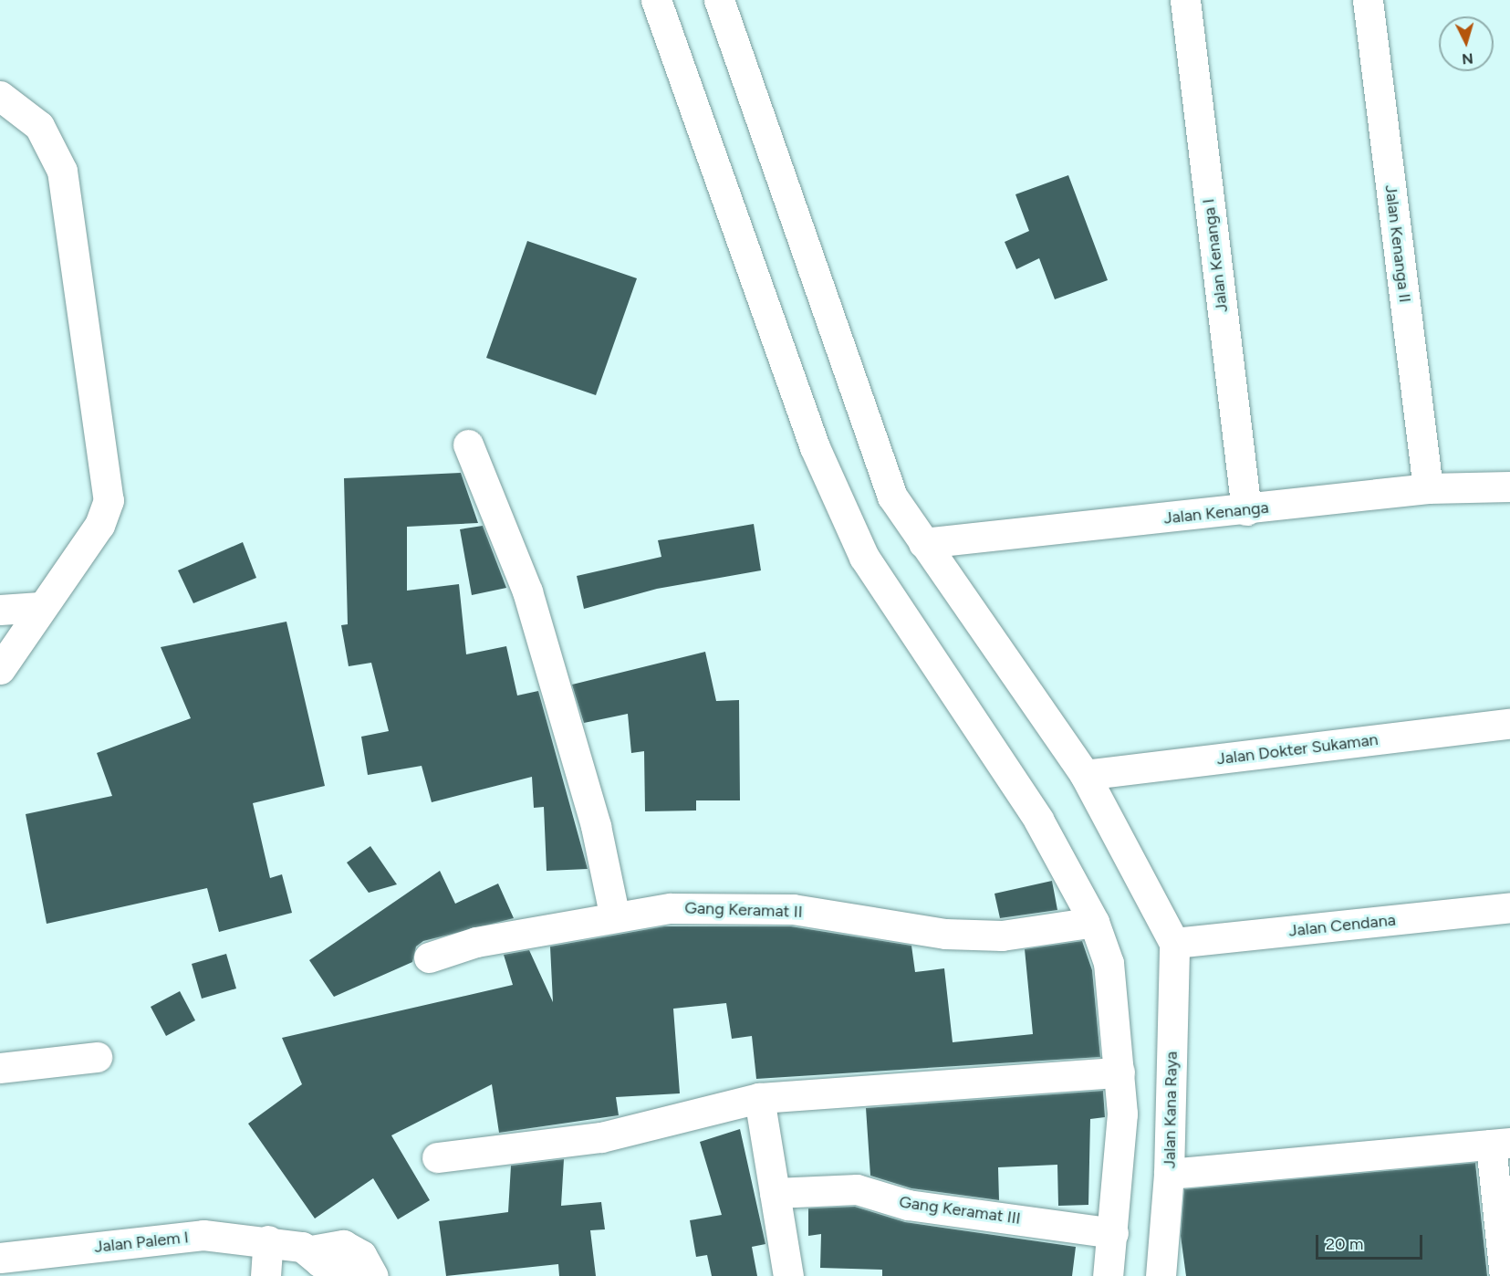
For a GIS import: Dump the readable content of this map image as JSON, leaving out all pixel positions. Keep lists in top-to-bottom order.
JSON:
{
  "streets": {
    "street": [
      "Jalan Kenanga II",
      "Jalan Kenanga I",
      "Jalan Kenanga",
      "Jalan Dokter Sukaman",
      "Gang Keramat II",
      "Jalan Cendana",
      "Jalan Kana Raya",
      "Gang Keramat III",
      "Jalan Palem I"
    ]
  },
  "crossings": [
    ["Jalan Kenanga II", "Jalan Kenanga"],
    ["Jalan Kenanga I", "Jalan Kenanga"],
    ["Jalan Cendana", "Jalan Kana Raya"]
  ],
  "scale_bar": "20 m",
  "north": "bottom"
}
